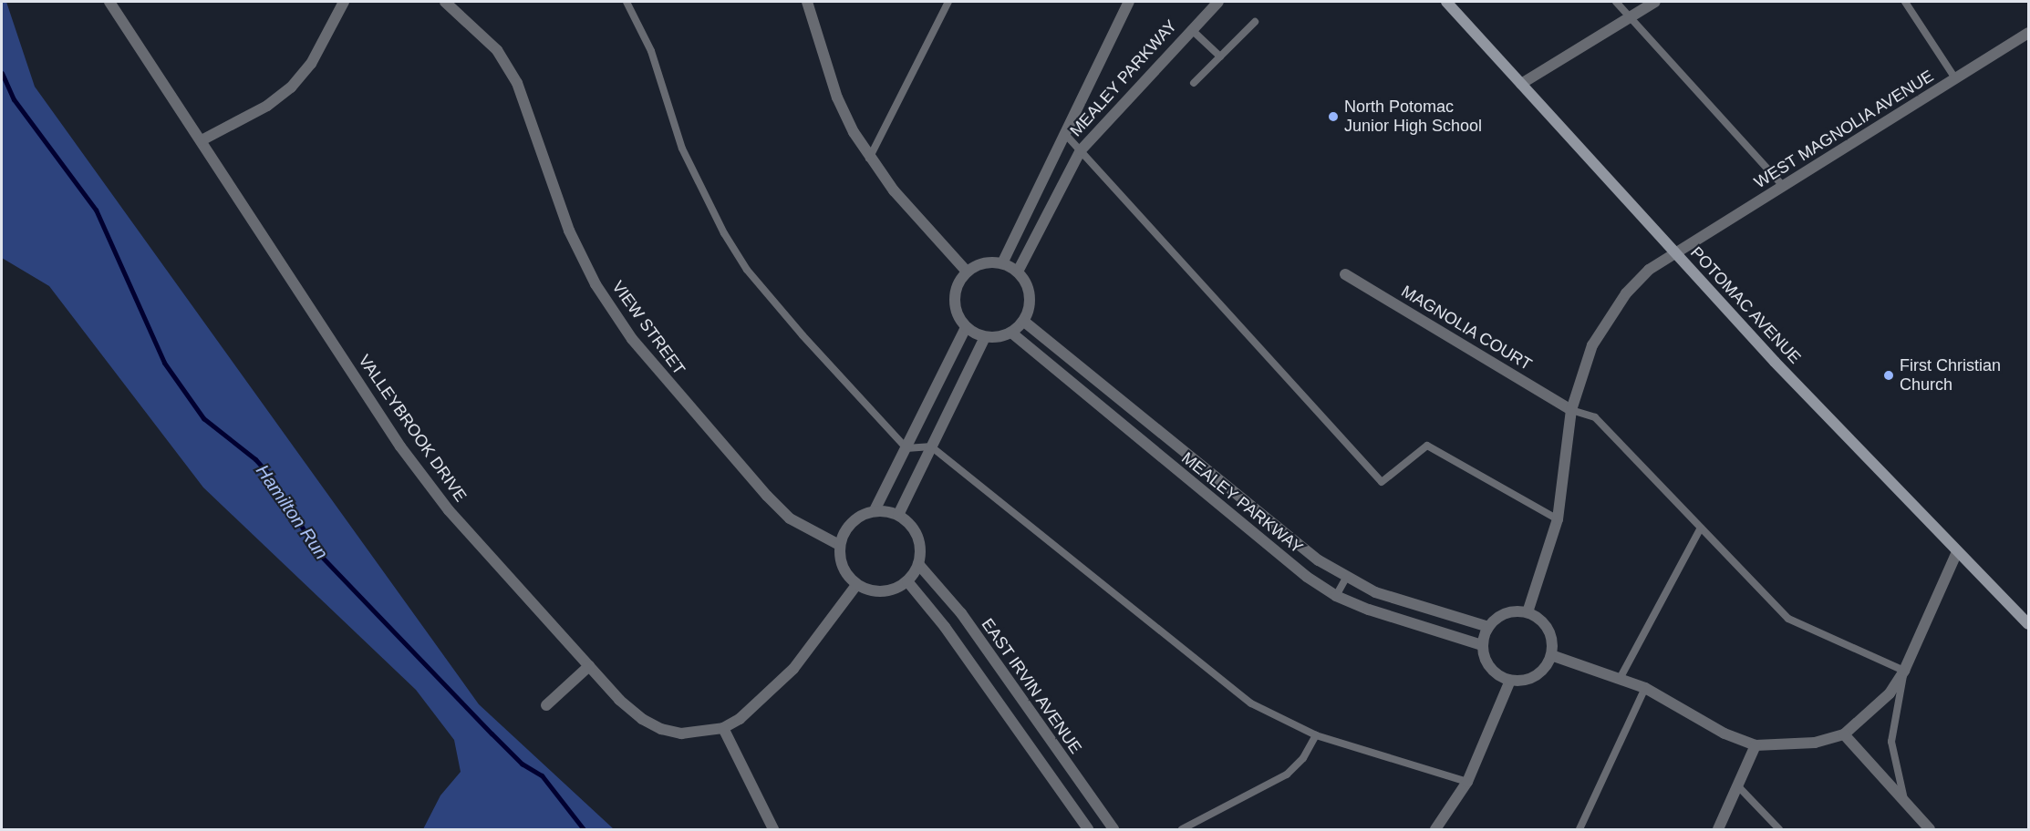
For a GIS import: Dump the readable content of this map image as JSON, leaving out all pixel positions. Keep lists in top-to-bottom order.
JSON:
{
  "streets": {
    "main road": ["POTOMAC AVENUE"],
    "street": [
      "MEALEY PARKWAY",
      "WEST MAGNOLIA AVENUE",
      "VIEW STREET",
      "MAGNOLIA COURT",
      "VALLEYBROOK DRIVE",
      "EAST IRVIN AVENUE"
    ]
  },
  "crossings": [
    ["MEALEY PARKWAY", "WEST MAGNOLIA AVENUE"],
    ["WEST MAGNOLIA AVENUE", "POTOMAC AVENUE"],
    ["WEST MAGNOLIA AVENUE", "MAGNOLIA COURT"],
    ["VIEW STREET", "VALLEYBROOK DRIVE"],
    ["VIEW STREET", "EAST IRVIN AVENUE"],
    ["VALLEYBROOK DRIVE", "EAST IRVIN AVENUE"]
  ],
  "water": ["Hamilton Run"],
  "places": ["North Potomac Junior High School", "First Christian Church"]
}
